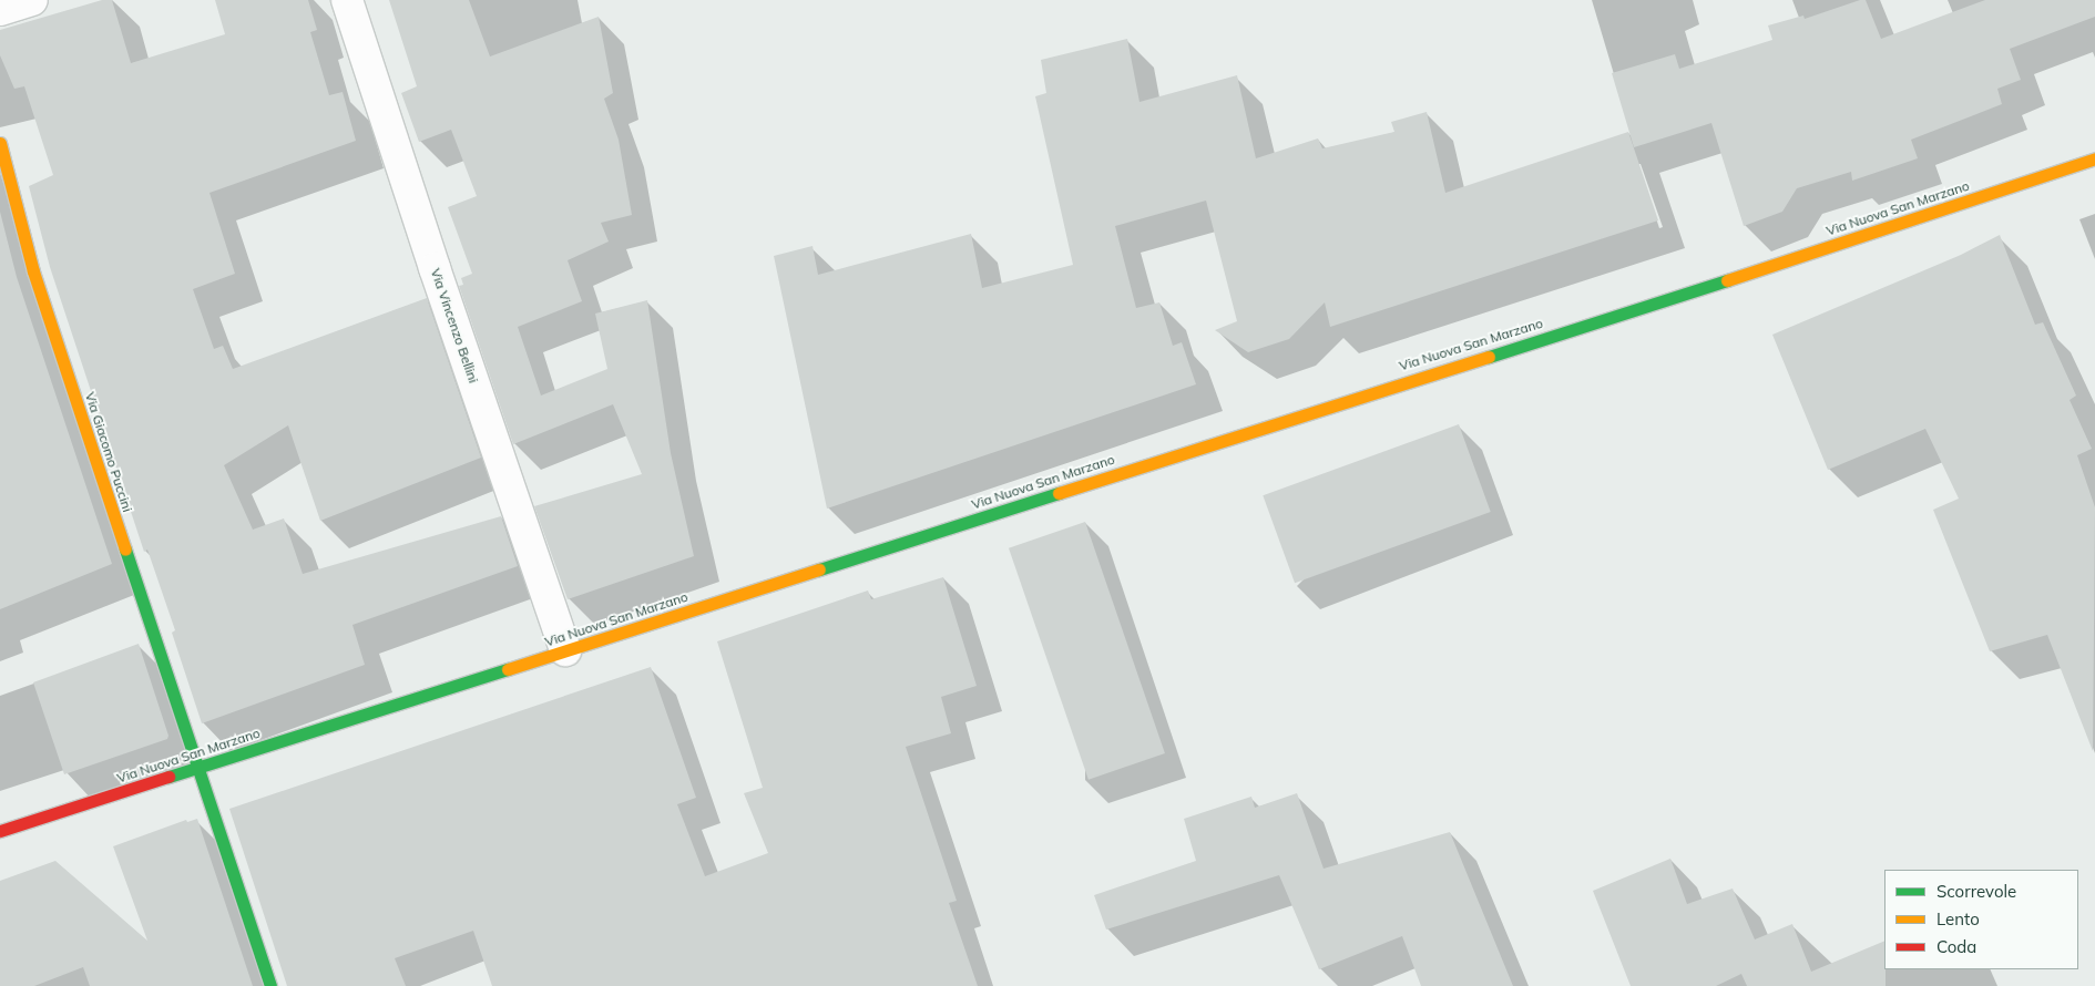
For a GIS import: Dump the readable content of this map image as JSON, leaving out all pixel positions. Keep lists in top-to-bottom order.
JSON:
{
  "streets": {
    "main road": ["Via Nuova San Marzano", "Via Giacomo Puccini"],
    "street": ["Via Vincenzo Bellini"]
  },
  "crossings": [
    ["Via Nuova San Marzano", "Via Vincenzo Bellini"],
    ["Via Nuova San Marzano", "Via Giacomo Puccini"]
  ],
  "legend": ["Scorrevole", "Lento", "Coda"]
}
